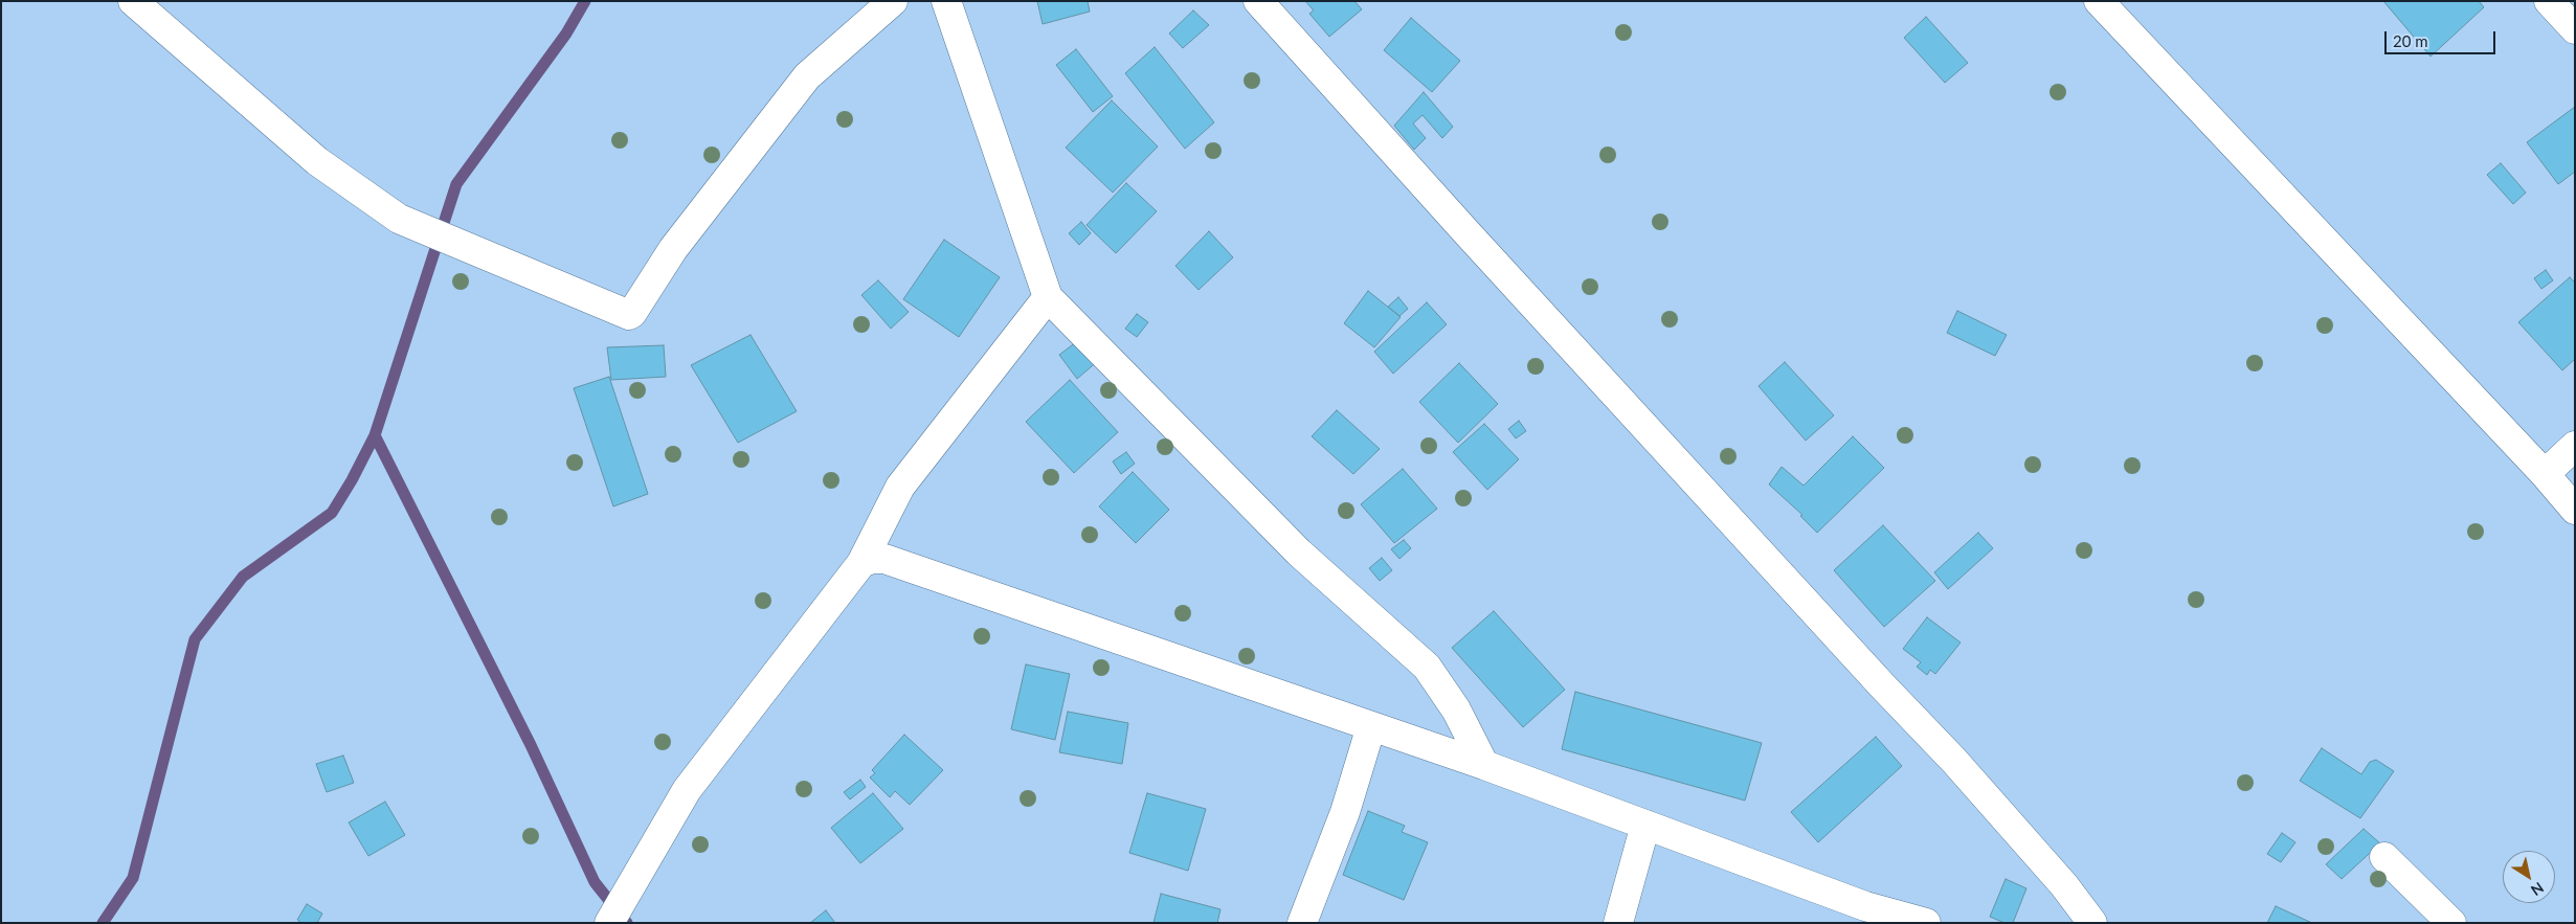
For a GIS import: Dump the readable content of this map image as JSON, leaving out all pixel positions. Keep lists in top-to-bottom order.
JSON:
{
  "scale_bar": "20 m",
  "north": "bottom right"
}
